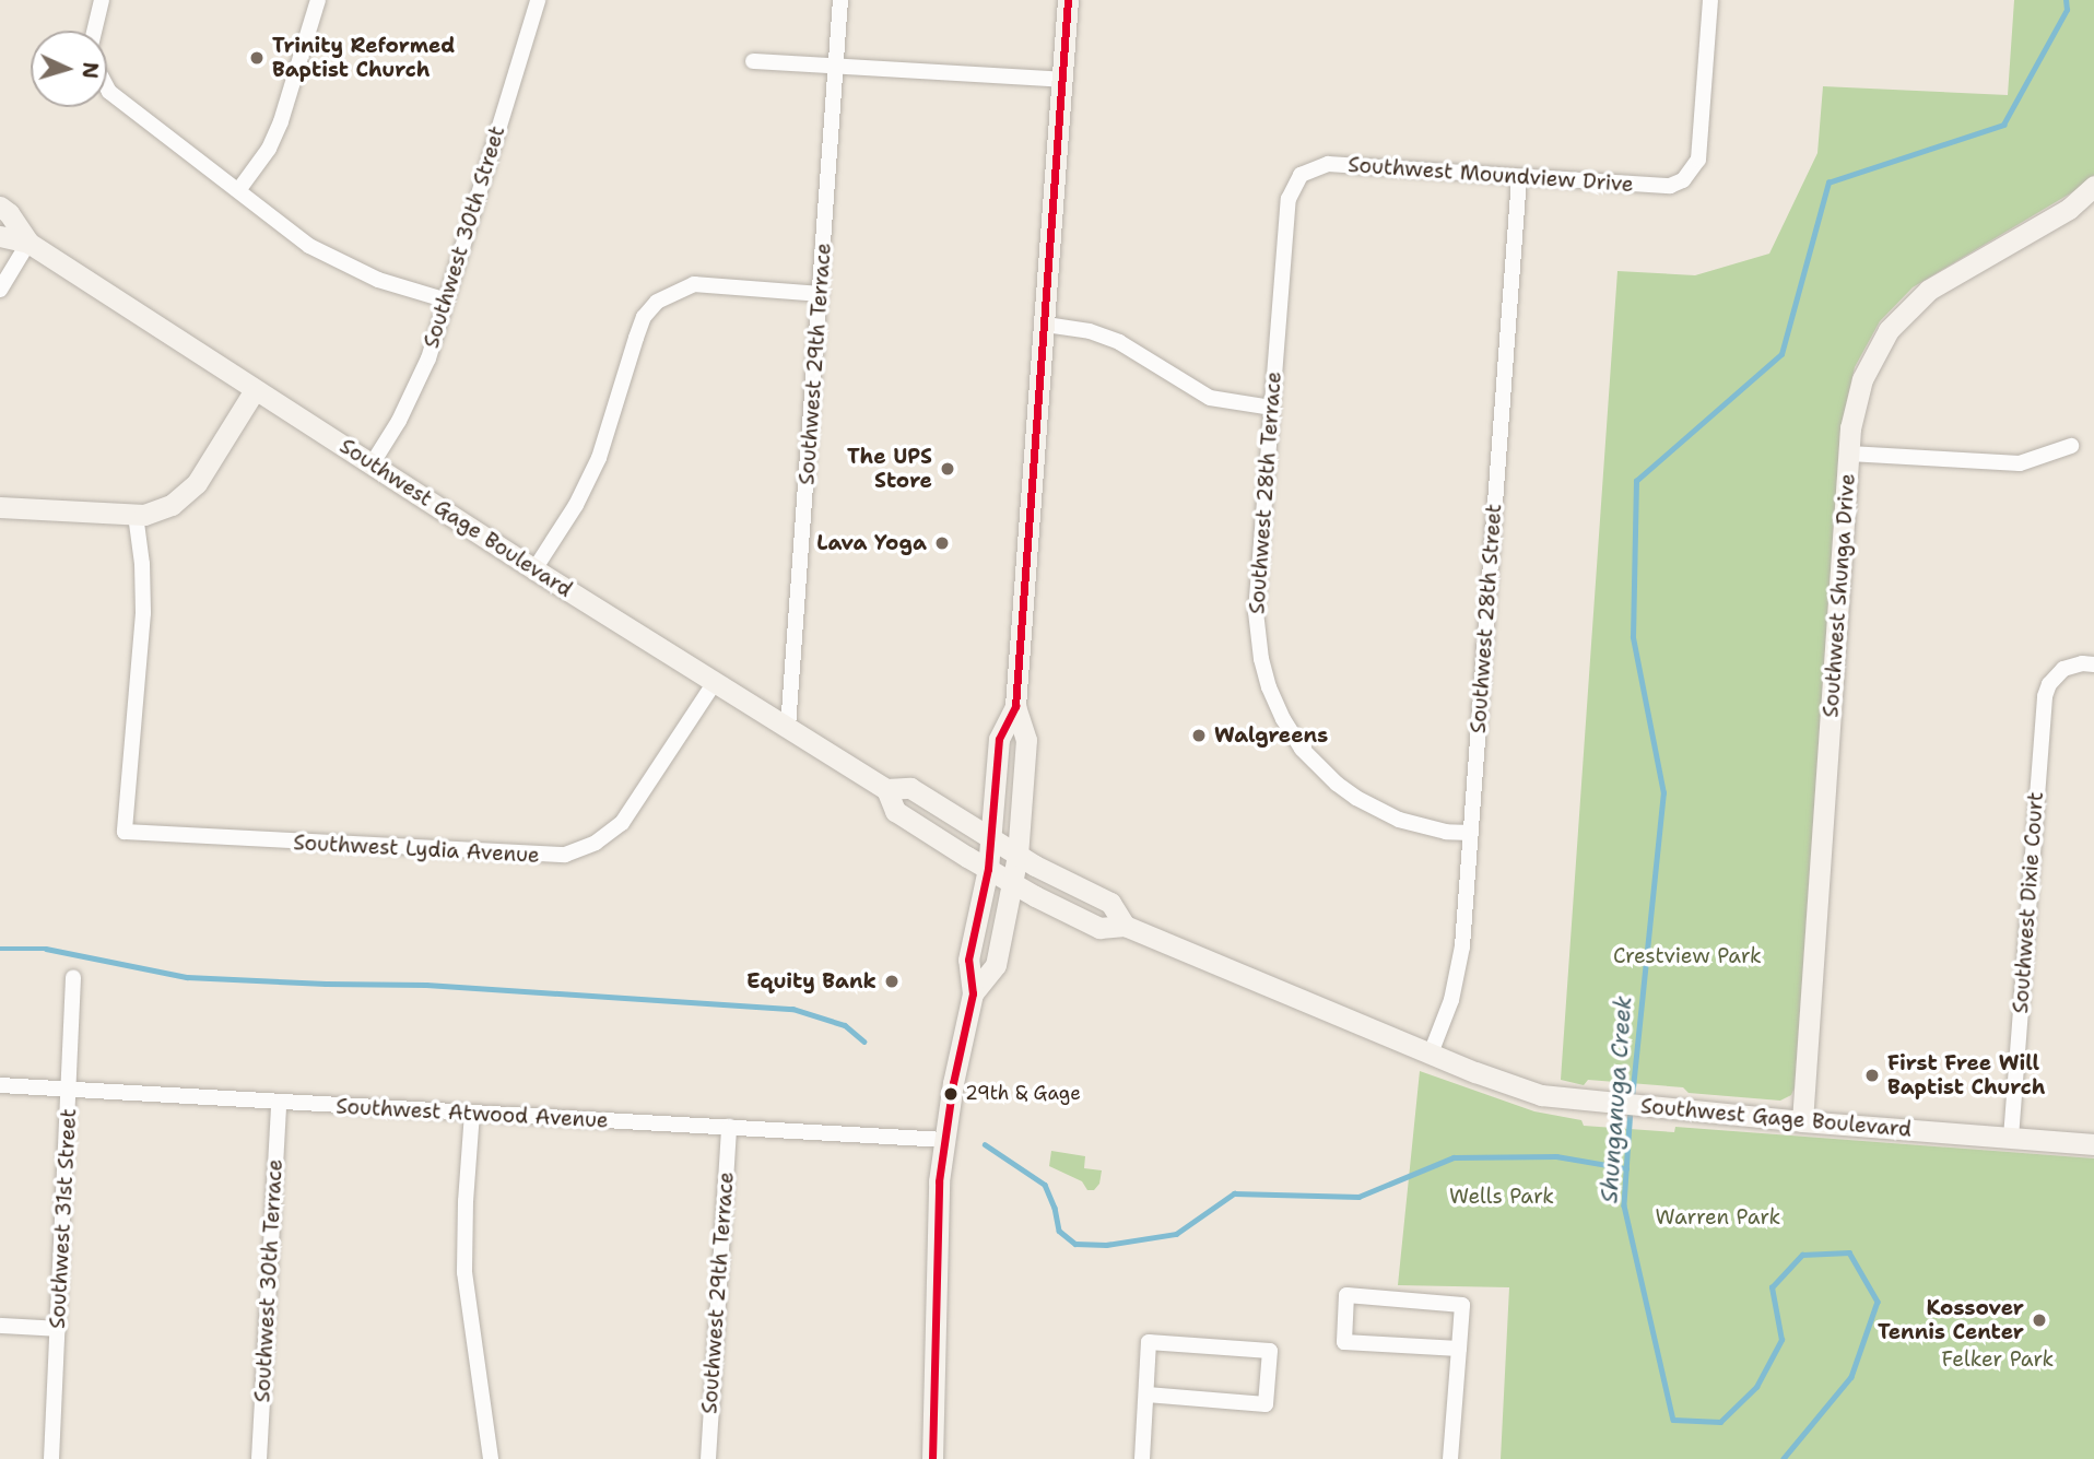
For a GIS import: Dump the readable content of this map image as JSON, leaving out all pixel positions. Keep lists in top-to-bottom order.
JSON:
{
  "streets": {
    "main road": ["Southwest Gage Boulevard", "Southwest Shunga Drive"],
    "street": [
      "Southwest Moundview Drive",
      "Southwest 30th Street",
      "Southwest 29th Terrace",
      "Southwest 28th Terrace",
      "Southwest 28th Street",
      "Southwest Lydia Avenue",
      "Southwest Dixie Court",
      "Southwest Atwood Avenue",
      "Southwest 31st Street",
      "Southwest 30th Terrace"
    ]
  },
  "crossings": [
    ["Southwest Moundview Drive", "Southwest 28th Terrace"],
    ["Southwest Moundview Drive", "Southwest 28th Street"],
    ["Southwest 30th Street", "Southwest Gage Boulevard"],
    ["Southwest 29th Terrace", "Southwest Gage Boulevard"],
    ["Southwest 29th Terrace", "Southwest Atwood Avenue"],
    ["Southwest 28th Terrace", "Southwest 28th Street"],
    ["Southwest Gage Boulevard", "Southwest Shunga Drive"],
    ["Southwest Gage Boulevard", "Southwest 28th Street"],
    ["Southwest Gage Boulevard", "Southwest Lydia Avenue"],
    ["Southwest Gage Boulevard", "Southwest Dixie Court"],
    ["Southwest Atwood Avenue", "Southwest 31st Street"],
    ["Southwest Atwood Avenue", "Southwest 30th Terrace"]
  ],
  "water": ["Shunganuga Creek"],
  "parks": [
    "Crestview Park",
    "Wells Park",
    "Warren Park",
    "Felker Park"
  ],
  "places": [
    "Trinity Reformed Baptist Church",
    "The UPS Store",
    "Lava Yoga",
    "Walgreens",
    "Equity Bank",
    "First Free Will Baptist Church",
    "29th & Gage",
    "Kossover Tennis Center"
  ],
  "north": "right"
}
